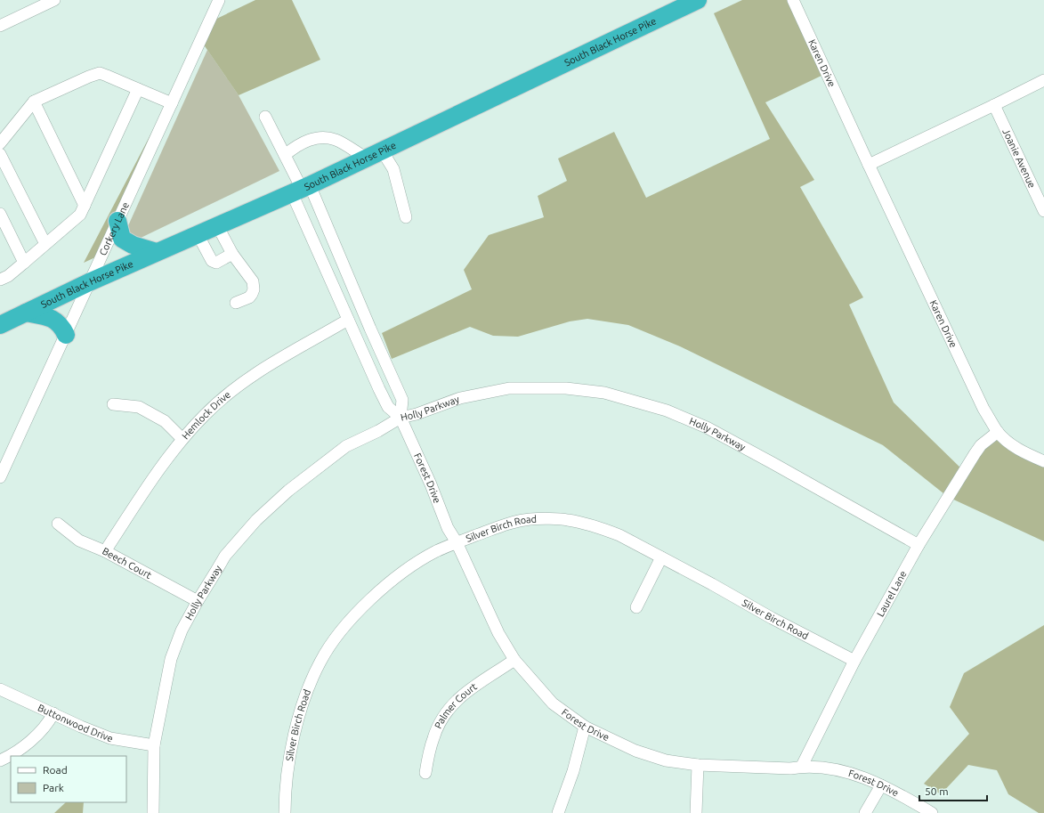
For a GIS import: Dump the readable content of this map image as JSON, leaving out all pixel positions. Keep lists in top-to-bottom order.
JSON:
{
  "streets": {
    "highway": ["South Black Horse Pike"],
    "street": [
      "Karen Drive",
      "Joanie Avenue",
      "Corkery Lane",
      "Holly Parkway",
      "Hemlock Drive",
      "Forest Drive",
      "Silver Birch Road",
      "Beech Court",
      "Laurel Lane",
      "Palmer Court",
      "Buttonwood Drive"
    ]
  },
  "crossings": [
    ["South Black Horse Pike", "Corkery Lane"],
    ["South Black Horse Pike", "Forest Drive"],
    ["Karen Drive", "Laurel Lane"],
    ["Holly Parkway", "Forest Drive"],
    ["Holly Parkway", "Beech Court"],
    ["Holly Parkway", "Laurel Lane"],
    ["Holly Parkway", "Buttonwood Drive"],
    ["Hemlock Drive", "Forest Drive"],
    ["Hemlock Drive", "Beech Court"],
    ["Forest Drive", "Silver Birch Road"],
    ["Forest Drive", "Laurel Lane"],
    ["Forest Drive", "Palmer Court"],
    ["Silver Birch Road", "Laurel Lane"]
  ],
  "legend": ["Road", "Park"],
  "scale_bar": "50 m"
}
